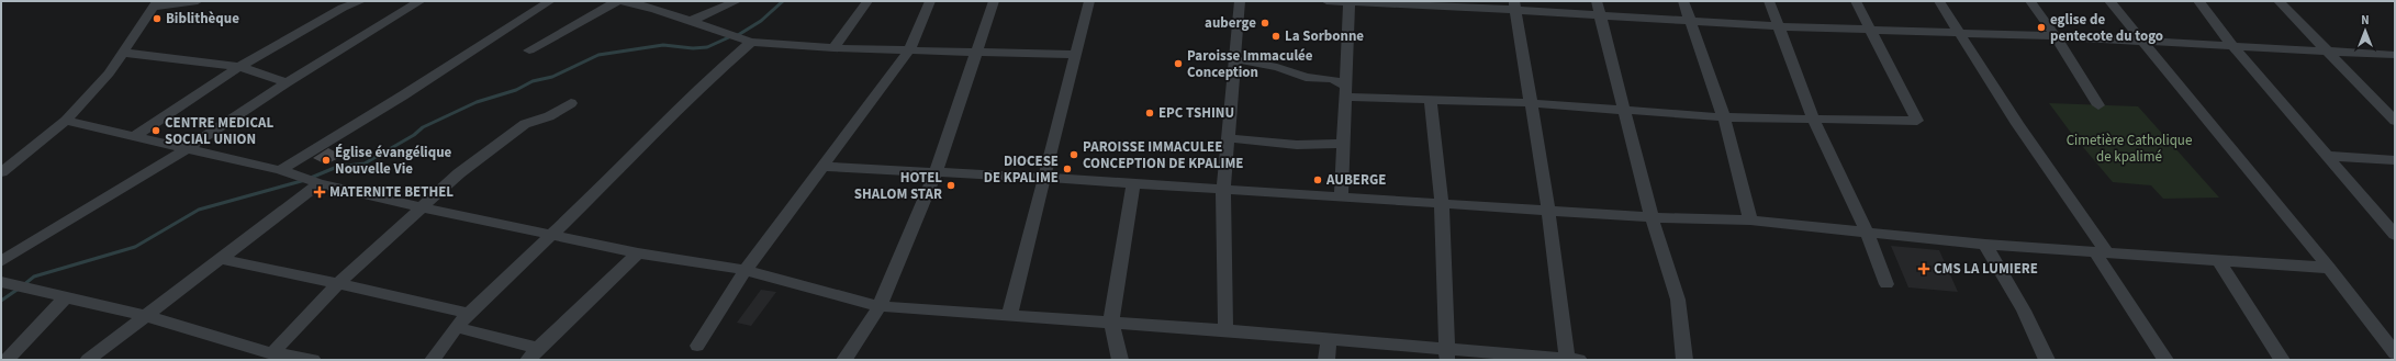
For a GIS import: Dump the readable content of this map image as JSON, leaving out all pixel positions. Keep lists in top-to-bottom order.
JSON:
{
  "parks": ["Cimetière Catholique de kpalimé"],
  "places": {
    "other": [
      "Biblithèque",
      "auberge",
      "eglise de pentecote du togo",
      "La Sorbonne",
      "Paroisse Immaculée Conception",
      "EPC TSHINU",
      "CENTRE MEDICAL SOCIAL UNION",
      "PAROISSE IMMACULEE CONCEPTION DE KPALIME",
      "Église évangélique Nouvelle Vie",
      "DIOCESE DE KPALIME",
      "AUBERGE",
      "HOTEL SHALOM STAR"
    ],
    "health": ["MATERNITE BETHEL", "CMS LA LUMIERE"]
  },
  "north": "top"
}
